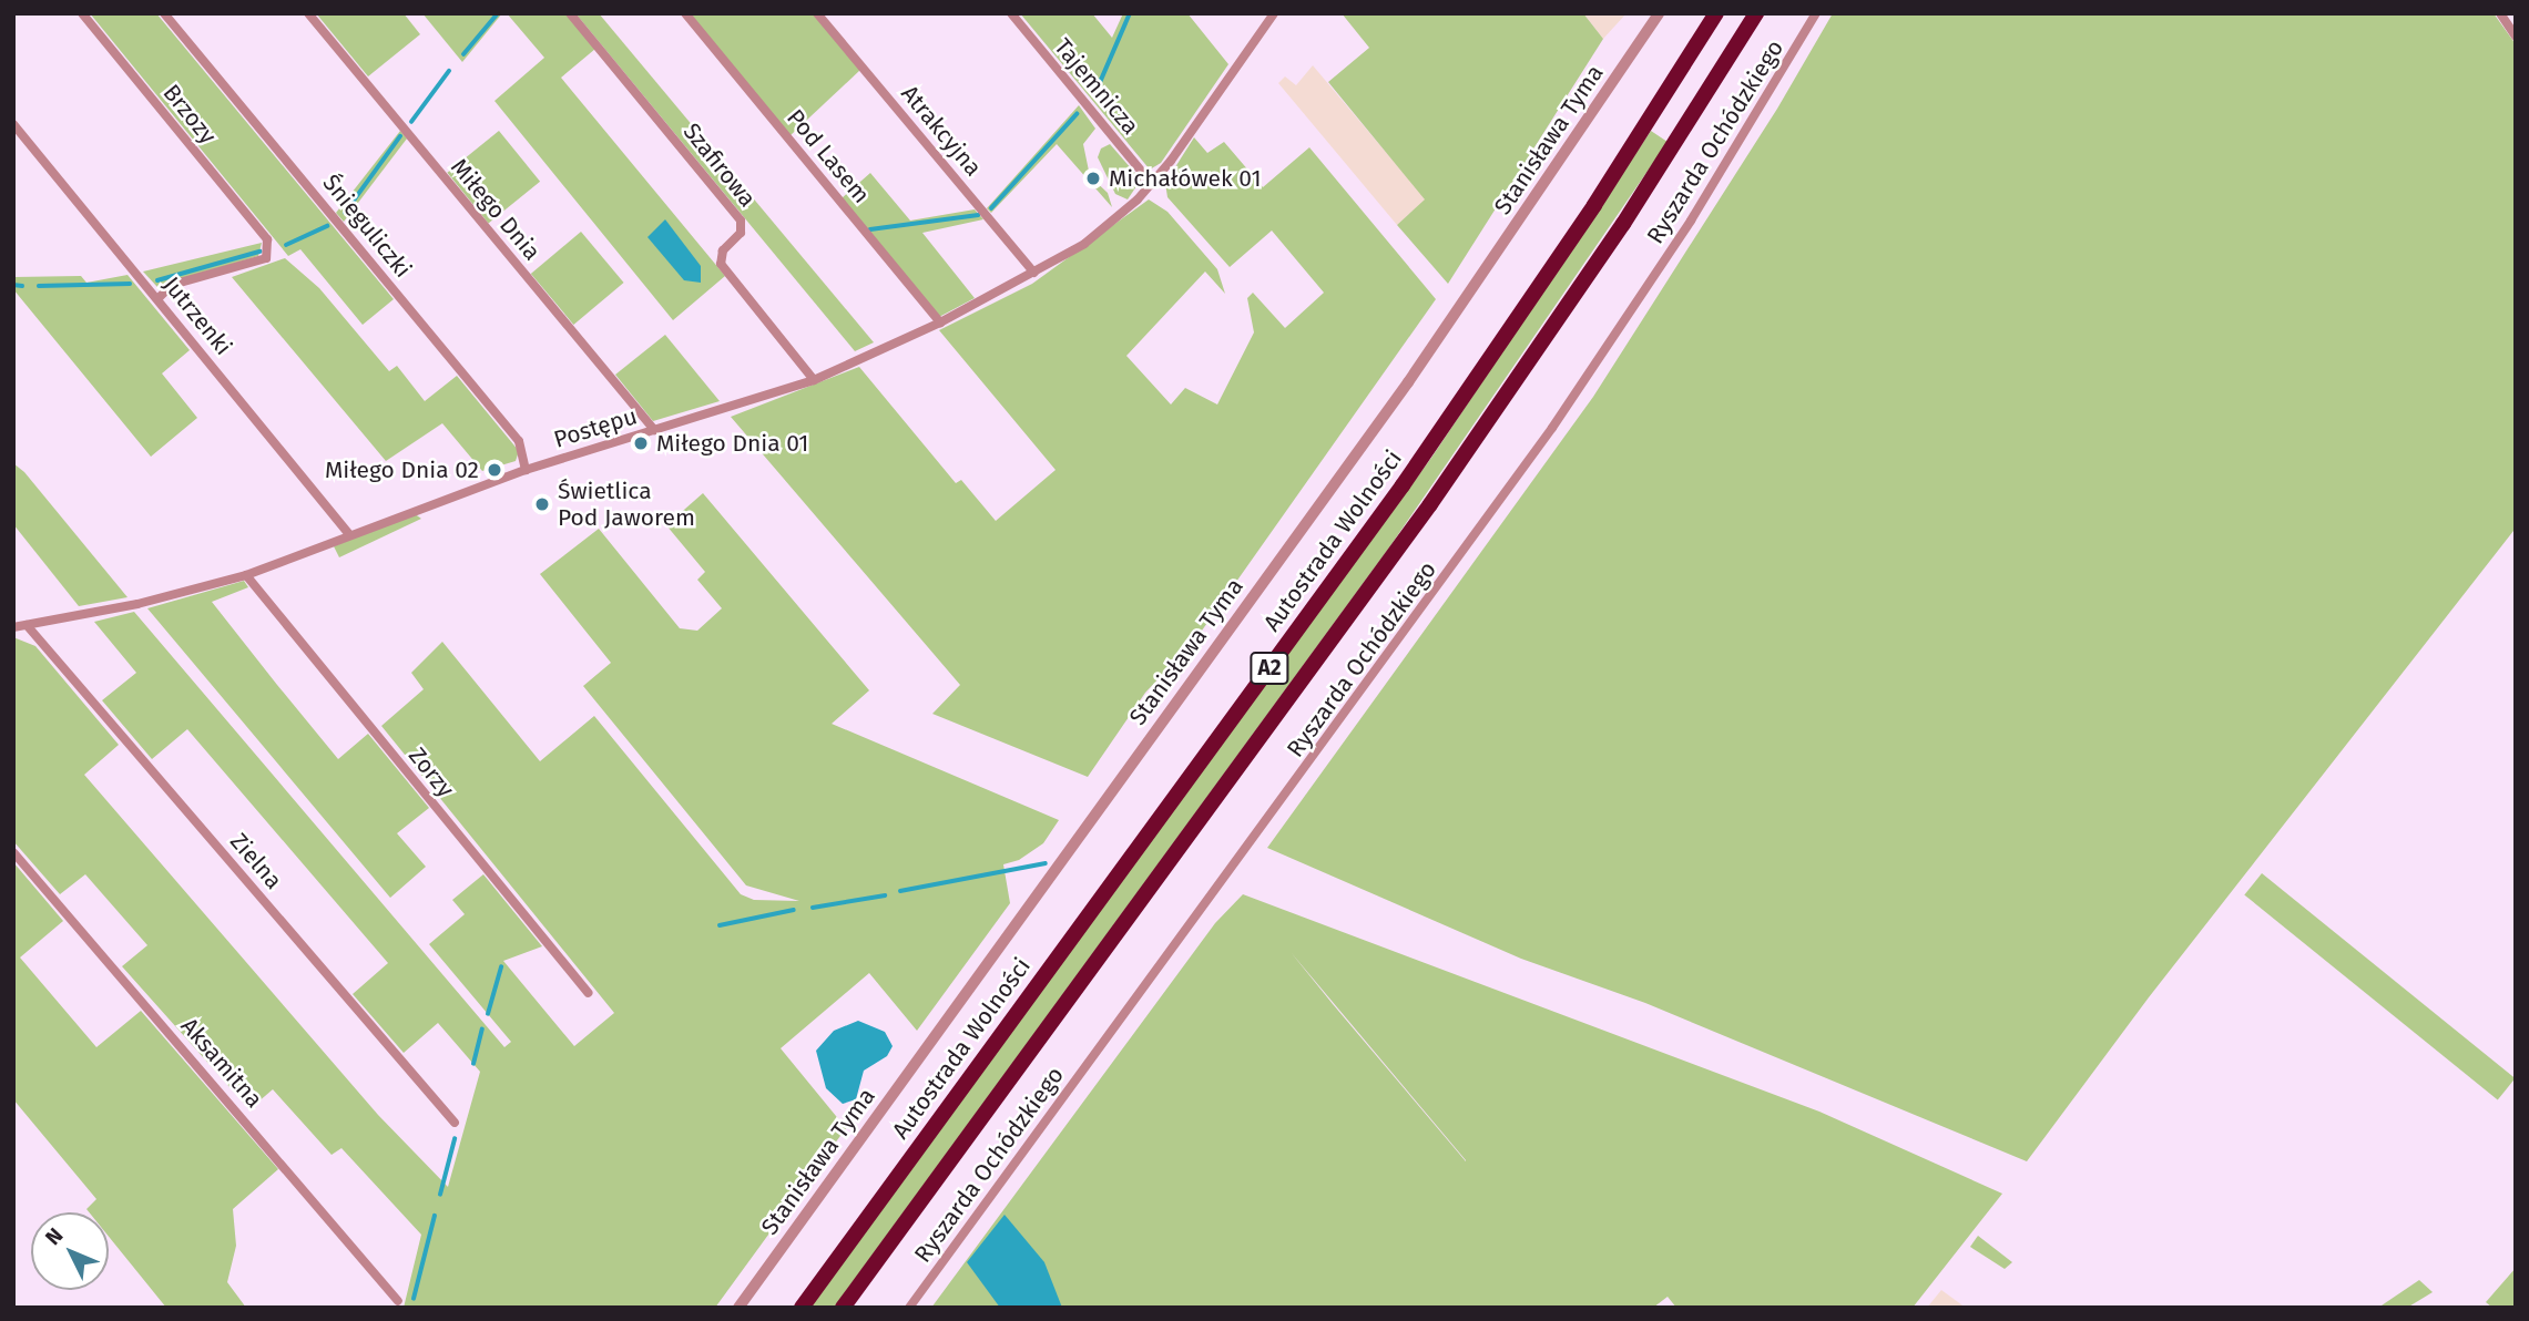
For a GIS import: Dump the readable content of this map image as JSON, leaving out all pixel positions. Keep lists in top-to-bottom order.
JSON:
{
  "streets": {
    "highway": ["Autostrada Wolności", "A2"],
    "street": [
      "Tajemnicza",
      "Brzozy",
      "Atrakcyjna",
      "Stanisława Tyma",
      "Ryszarda Ochódzkiego",
      "Pod Lasem",
      "Szafirowa",
      "Miłego Dnia",
      "Śnieguliczki",
      "Jutrzenki",
      "Postępu",
      "Zorzy",
      "Zielna",
      "Aksamitna"
    ]
  },
  "crossings": [
    ["Tajemnicza", "Postępu"],
    ["Brzozy", "Jutrzenki"],
    ["Atrakcyjna", "Postępu"],
    ["Pod Lasem", "Postępu"],
    ["Szafirowa", "Postępu"],
    ["Miłego Dnia", "Postępu"],
    ["Śnieguliczki", "Postępu"],
    ["Jutrzenki", "Postępu"],
    ["Postępu", "Zorzy"],
    ["Postępu", "Zielna"]
  ],
  "places": [
    "Michałówek 01",
    "Miłego Dnia 01",
    "Miłego Dnia 02",
    "Świetlica Pod Jaworem"
  ],
  "north": "top left"
}
